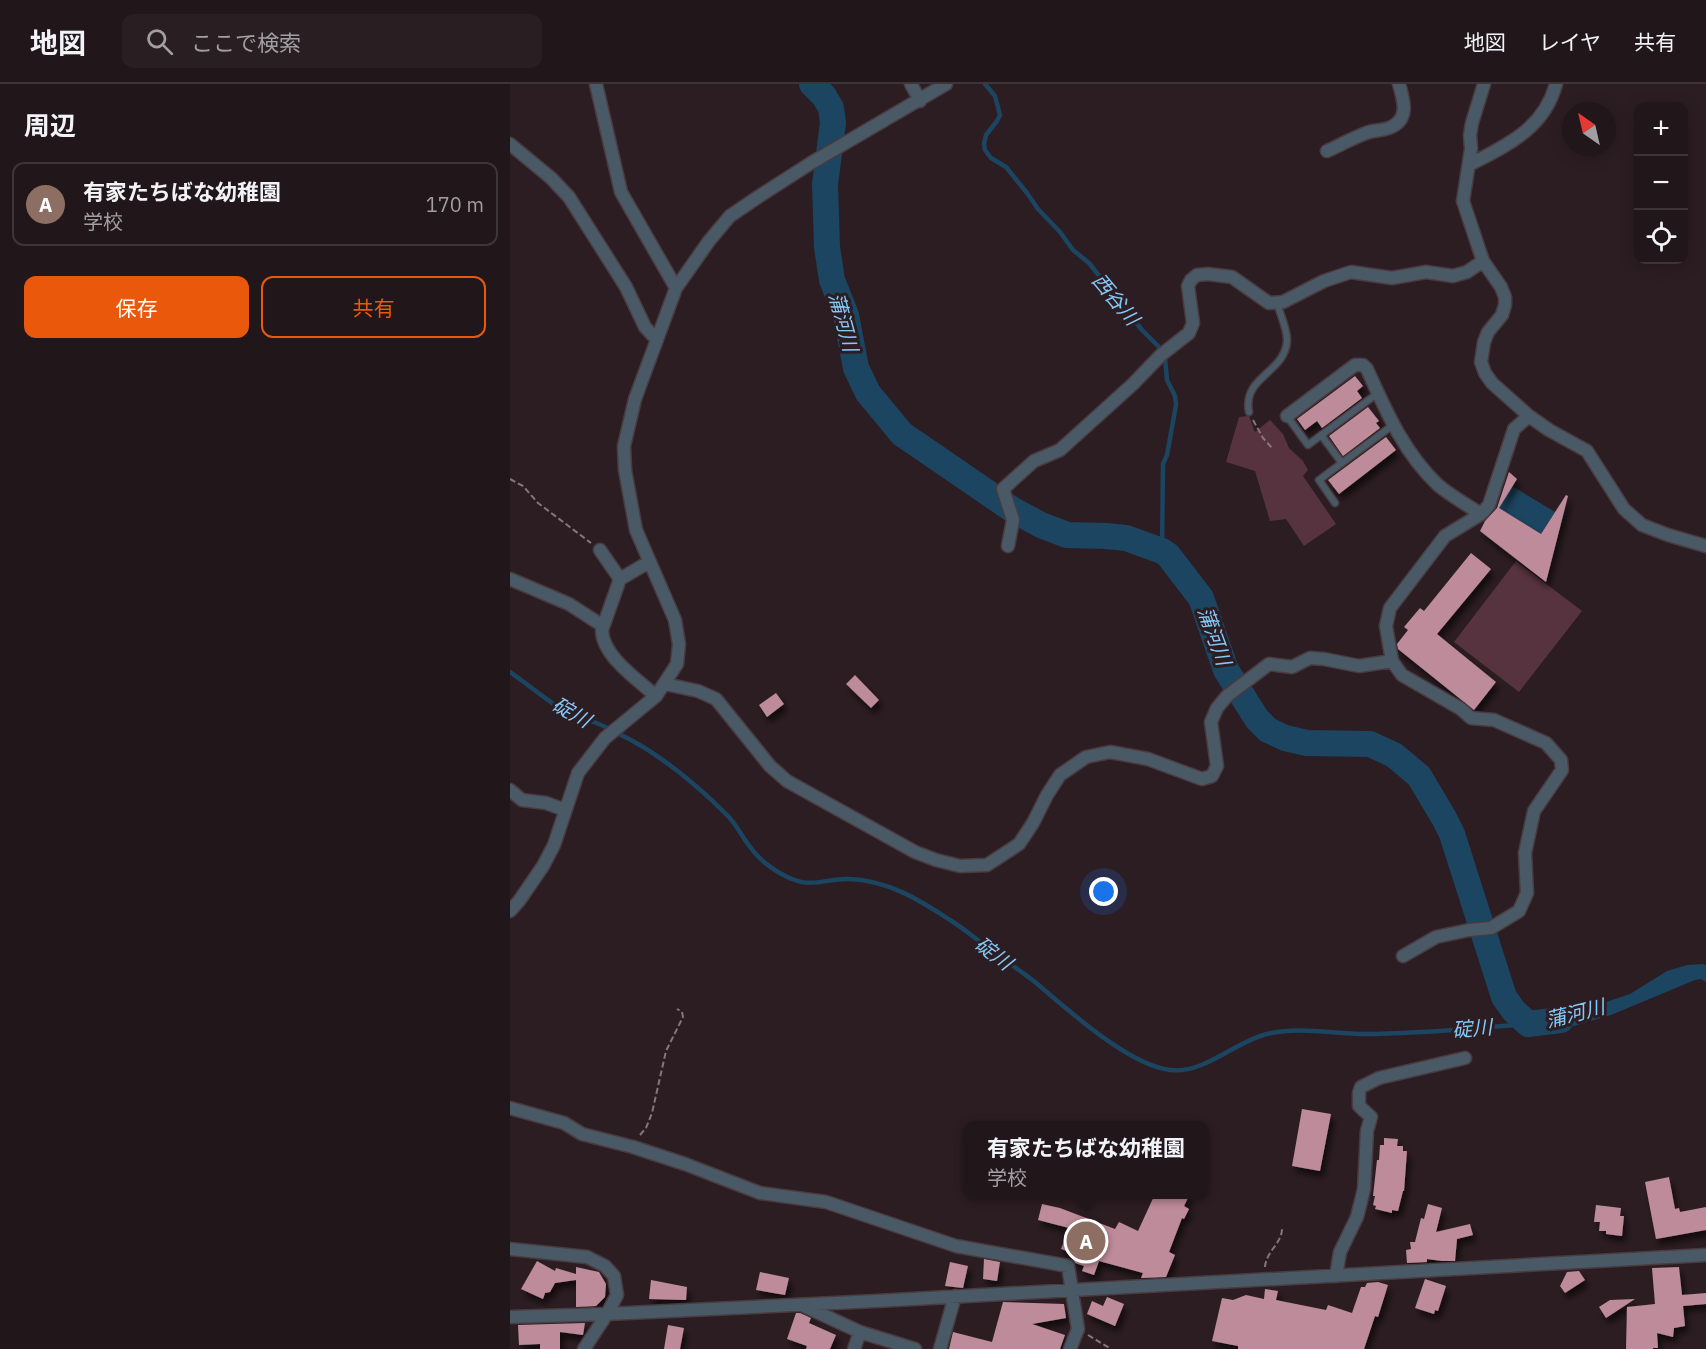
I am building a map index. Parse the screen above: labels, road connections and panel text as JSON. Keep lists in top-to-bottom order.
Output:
{
  "water": ["西谷川", "蒲河川", "碇川"],
  "north": "top left",
  "page": {
    "header": "地図",
    "search": "ここで検索",
    "nav": ["地図", "レイヤ", "共有"],
    "heading": "周辺",
    "map_buttons": ["+", "−"],
    "list": [
      {
        "mark": "A",
        "name": "有家たちばな幼稚園",
        "note": "学校",
        "value": "170 m"
      }
    ],
    "buttons": ["保存", "共有"],
    "popup": ["有家たちばな幼稚園", "学校"],
    "pins": "A"
  }
}
